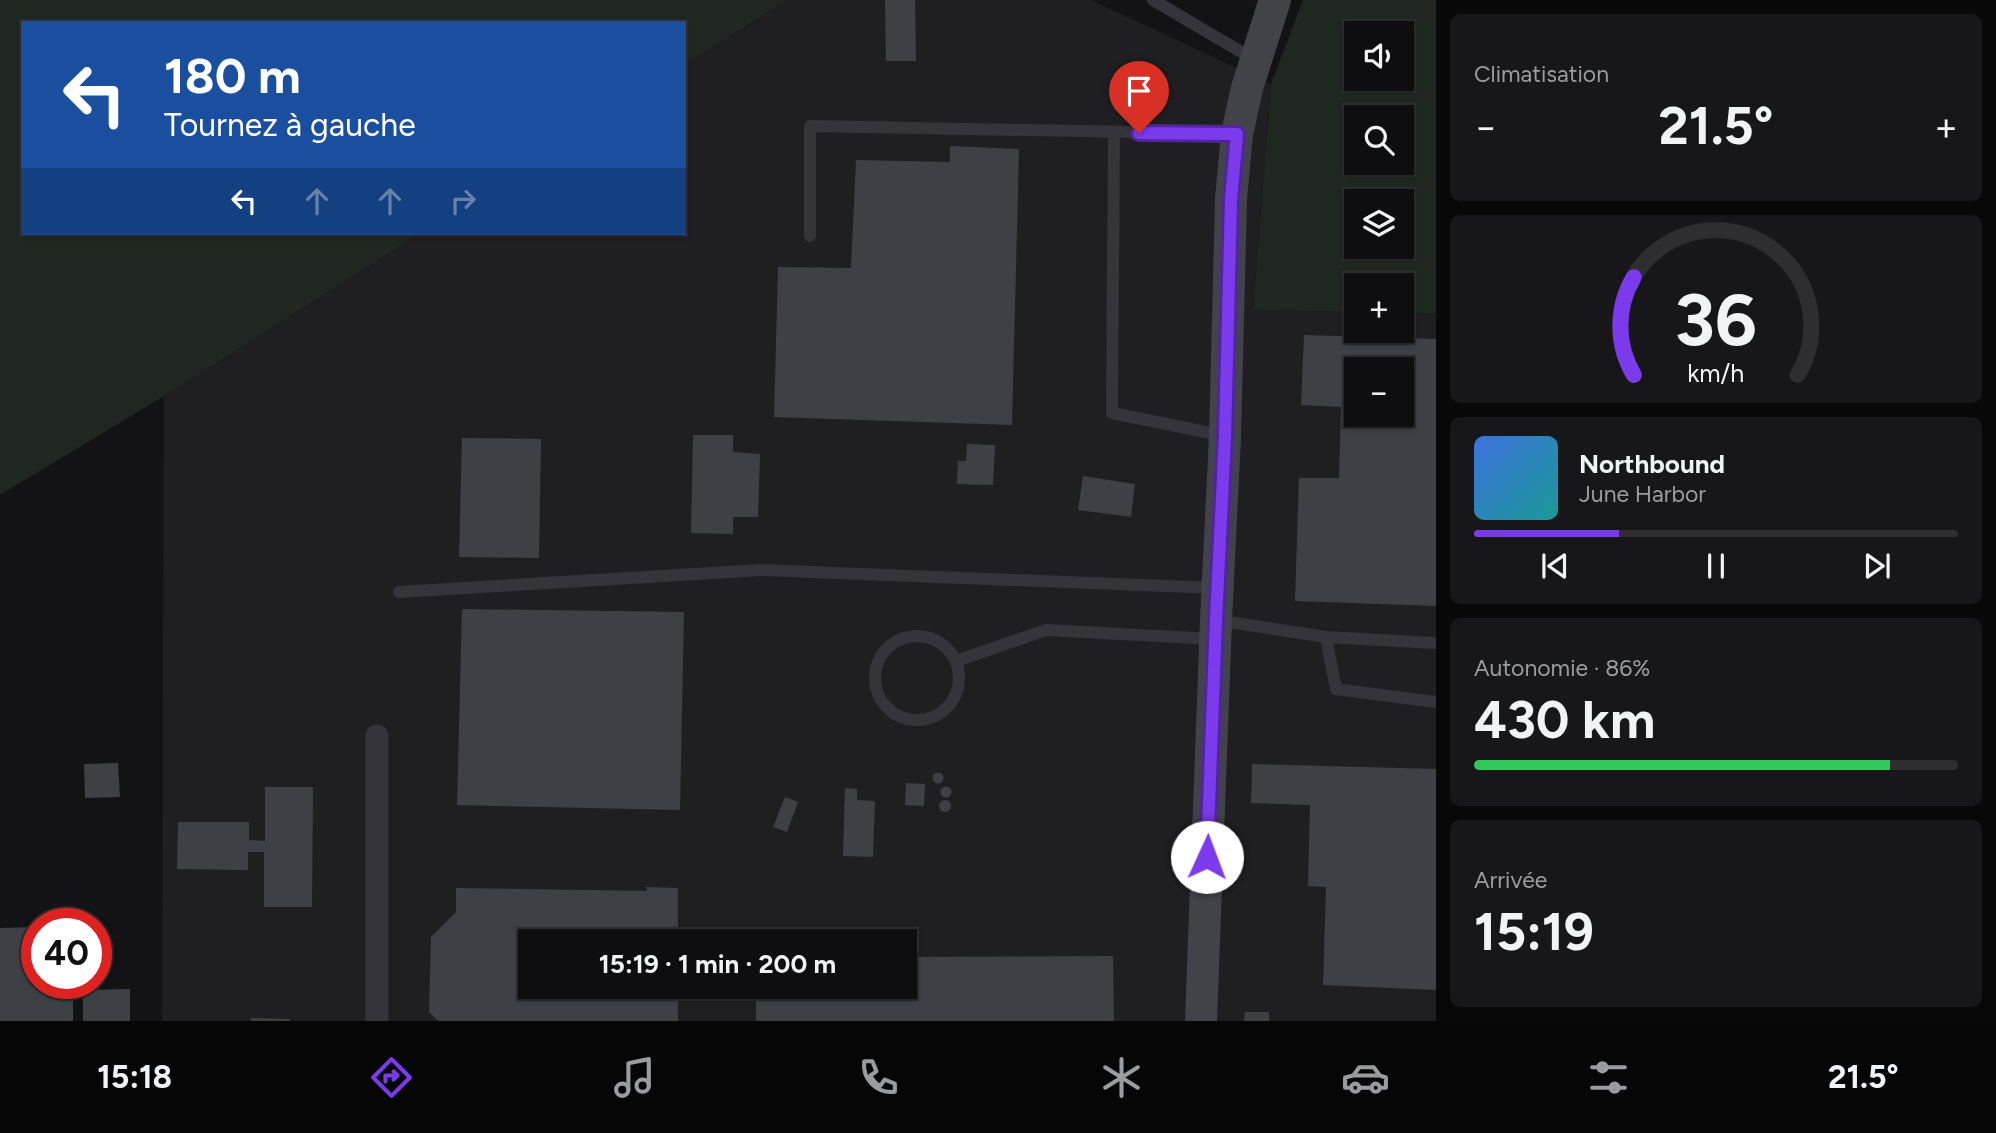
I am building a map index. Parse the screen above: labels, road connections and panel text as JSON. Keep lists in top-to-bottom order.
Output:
{
  "page": {
    "tile": [
      "Climatisation",
      ["Autonomie · 86%", "430 km"],
      ["Arrivée", "15:19"]
    ],
    "map_buttons": ["+", "−"],
    "turn": ["180 m", "Tournez à gauche"],
    "heat": ["−", "21.5°", "+"],
    "song": ["Northbound", "June Harbor"],
    "limit": "40",
    "trip": "15:19 · 1 min · 200 m",
    "tabs": ["15:18", "21.5°"],
    "gauge": ["36", "km/h"]
  }
}
